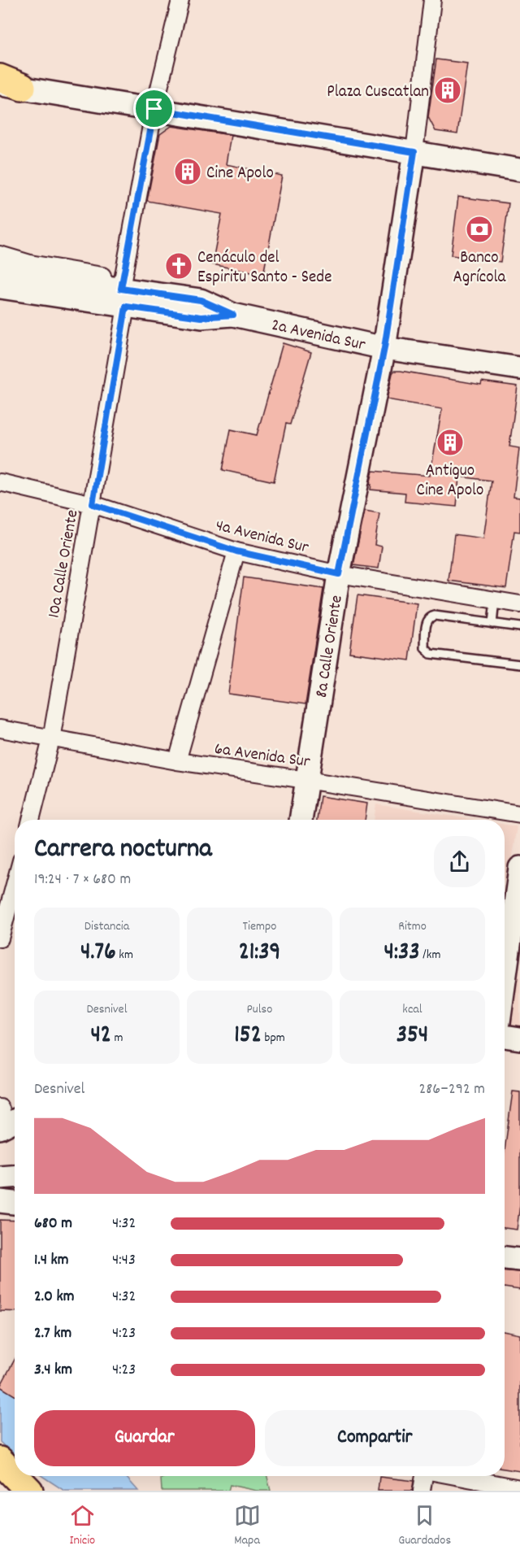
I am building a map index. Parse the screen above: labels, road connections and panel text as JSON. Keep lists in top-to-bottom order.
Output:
{
  "streets": {
    "main road": ["2a Avenida Sur", "8a Calle Oriente"],
    "street": ["4a Avenida Sur", "10a Calle Oriente", "6a Avenida Sur"]
  },
  "crossings": [
    ["2a Avenida Sur", "10a Calle Oriente"],
    ["2a Avenida Sur", "8a Calle Oriente"],
    ["4a Avenida Sur", "10a Calle Oriente"],
    ["4a Avenida Sur", "8a Calle Oriente"],
    ["10a Calle Oriente", "6a Avenida Sur"],
    ["8a Calle Oriente", "6a Avenida Sur"]
  ],
  "places": {
    "building": ["Plaza Cuscatlan", "Cine Apolo", "Antiguo Cine Apolo"],
    "bank": ["Banco Agrícola"],
    "church": ["Cenáculo del Espiritu Santo - Sede"]
  },
  "page": {
    "heading": ["Carrera nocturna", "19:24 · 7 × 680 m"],
    "stats": [
      ["Distancia", "4.76 km"],
      ["Tiempo", "21:39"],
      ["Ritmo", "4:33 /km"],
      ["Desnivel", "42 m"],
      ["Pulso", "152 bpm"],
      ["kcal", "354"]
    ],
    "chart": ["Desnivel", "286–292 m"],
    "list": [
      {
        "name": "680 m",
        "note": "4:32"
      },
      {
        "name": "1.4 km",
        "note": "4:43"
      },
      {
        "name": "2.0 km",
        "note": "4:32"
      },
      {
        "name": "2.7 km",
        "note": "4:23"
      },
      {
        "name": "3.4 km",
        "note": "4:23"
      }
    ],
    "buttons": ["Guardar", "Compartir"],
    "tabs": ["Inicio", "Mapa", "Guardados"]
  }
}
